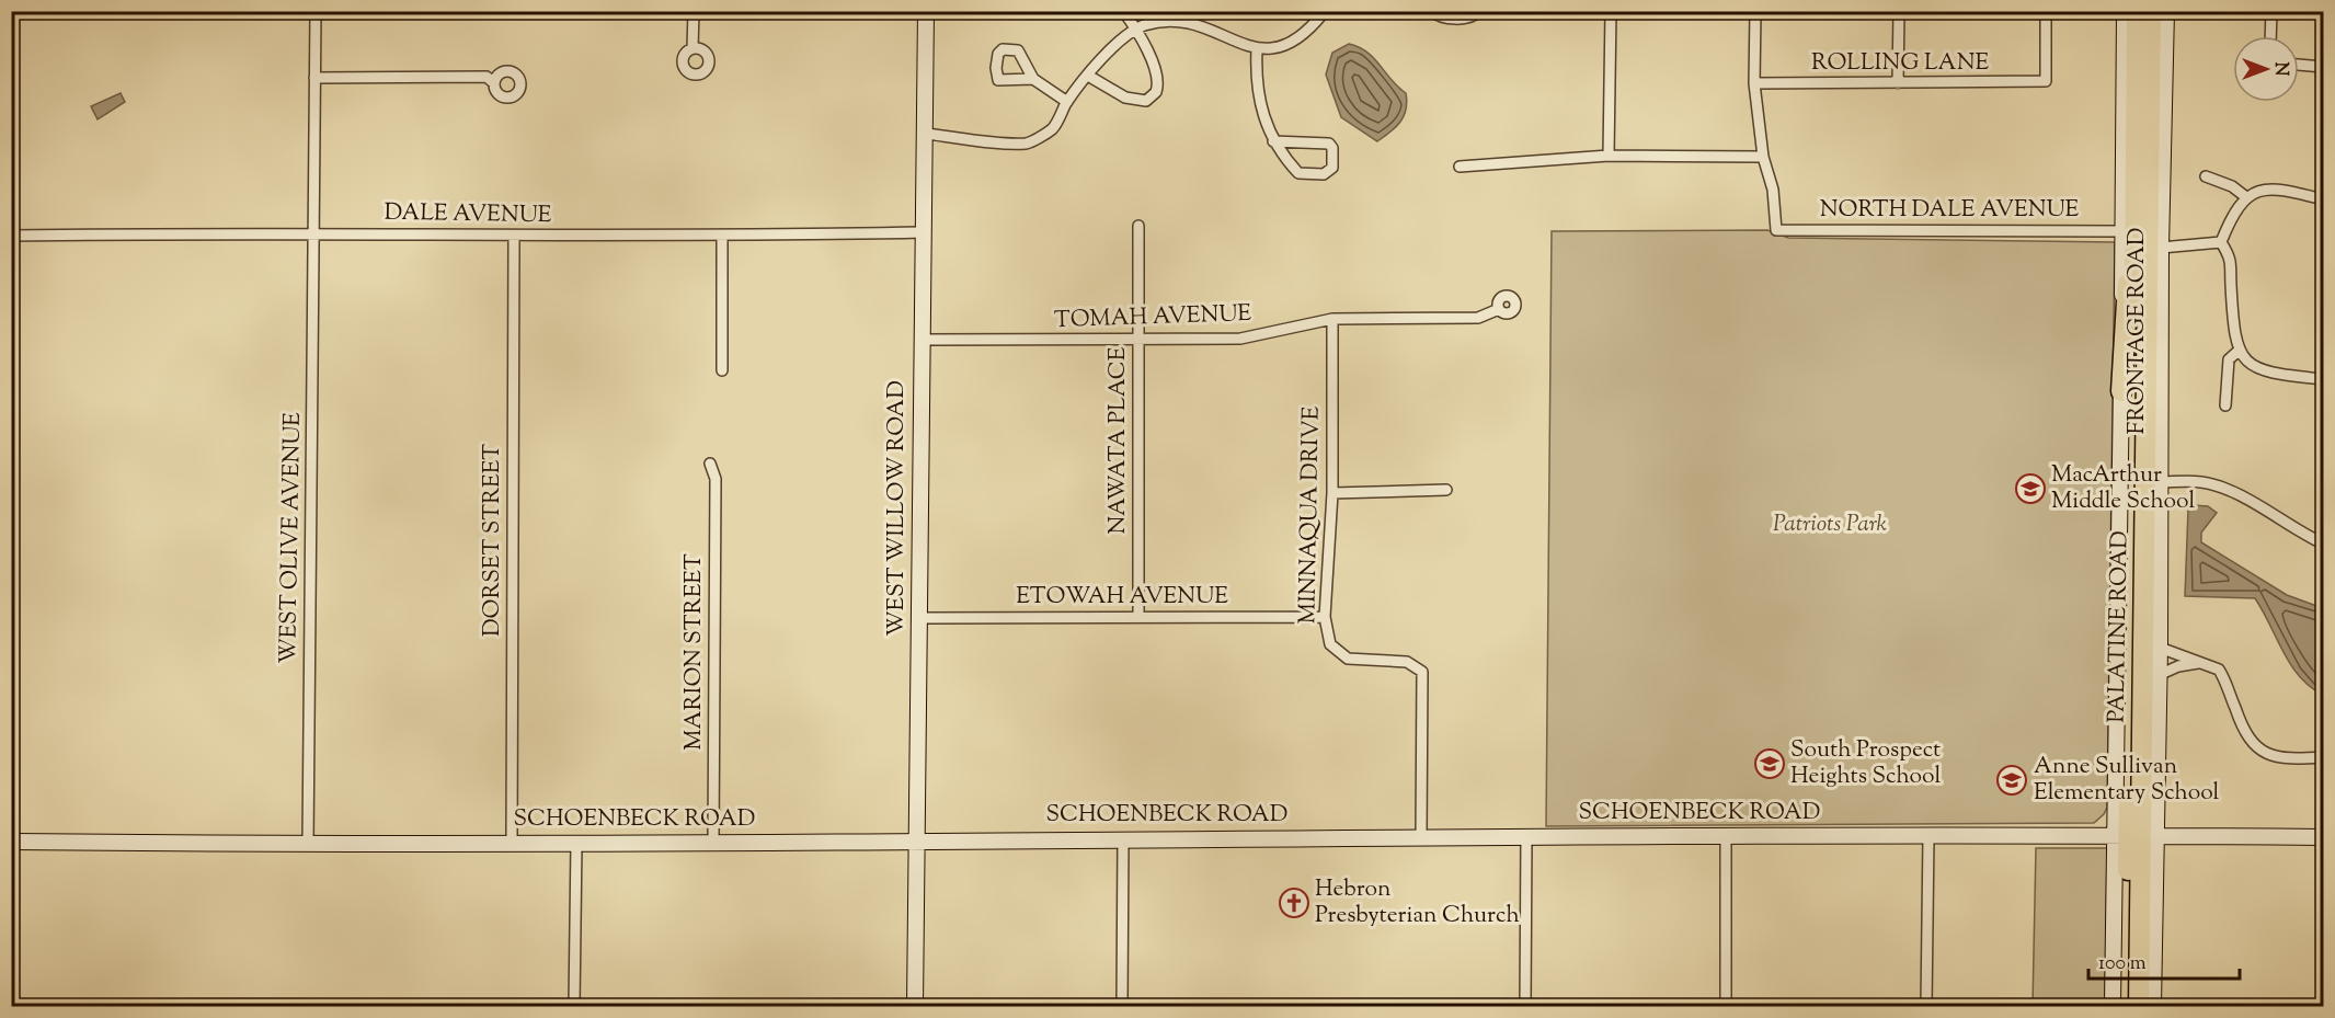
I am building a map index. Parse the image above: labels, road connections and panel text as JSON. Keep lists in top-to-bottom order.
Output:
{
  "streets": {
    "highway": ["PALATINE ROAD"],
    "street": [
      "ROLLING LANE",
      "NORTH DALE AVENUE",
      "DALE AVENUE",
      "TOMAH AVENUE",
      "FRONTAGE ROAD",
      "NAWATA PLACE",
      "WEST WILLOW ROAD",
      "MINNAQUA DRIVE",
      "WEST OLIVE AVENUE",
      "DORSET STREET",
      "ETOWAH AVENUE",
      "MARION STREET",
      "SCHOENBECK ROAD"
    ]
  },
  "crossings": [
    ["NORTH DALE AVENUE", "FRONTAGE ROAD"],
    ["DALE AVENUE", "WEST WILLOW ROAD"],
    ["DALE AVENUE", "WEST OLIVE AVENUE"],
    ["DALE AVENUE", "DORSET STREET"],
    ["TOMAH AVENUE", "NAWATA PLACE"],
    ["TOMAH AVENUE", "WEST WILLOW ROAD"],
    ["TOMAH AVENUE", "MINNAQUA DRIVE"],
    ["FRONTAGE ROAD", "PALATINE ROAD"],
    ["FRONTAGE ROAD", "SCHOENBECK ROAD"],
    ["NAWATA PLACE", "ETOWAH AVENUE"],
    ["WEST WILLOW ROAD", "ETOWAH AVENUE"],
    ["WEST WILLOW ROAD", "SCHOENBECK ROAD"],
    ["MINNAQUA DRIVE", "ETOWAH AVENUE"],
    ["MINNAQUA DRIVE", "SCHOENBECK ROAD"],
    ["WEST OLIVE AVENUE", "SCHOENBECK ROAD"],
    ["DORSET STREET", "SCHOENBECK ROAD"],
    ["PALATINE ROAD", "SCHOENBECK ROAD"],
    ["MARION STREET", "SCHOENBECK ROAD"]
  ],
  "parks": ["Patriots Park"],
  "places": {
    "school or university": ["MacArthur Middle School", "South Prospect Heights School", "Anne Sullivan Elementary School"],
    "church": ["Hebron Presbyterian Church"]
  },
  "scale_bar": "100 m",
  "north": "right"
}
